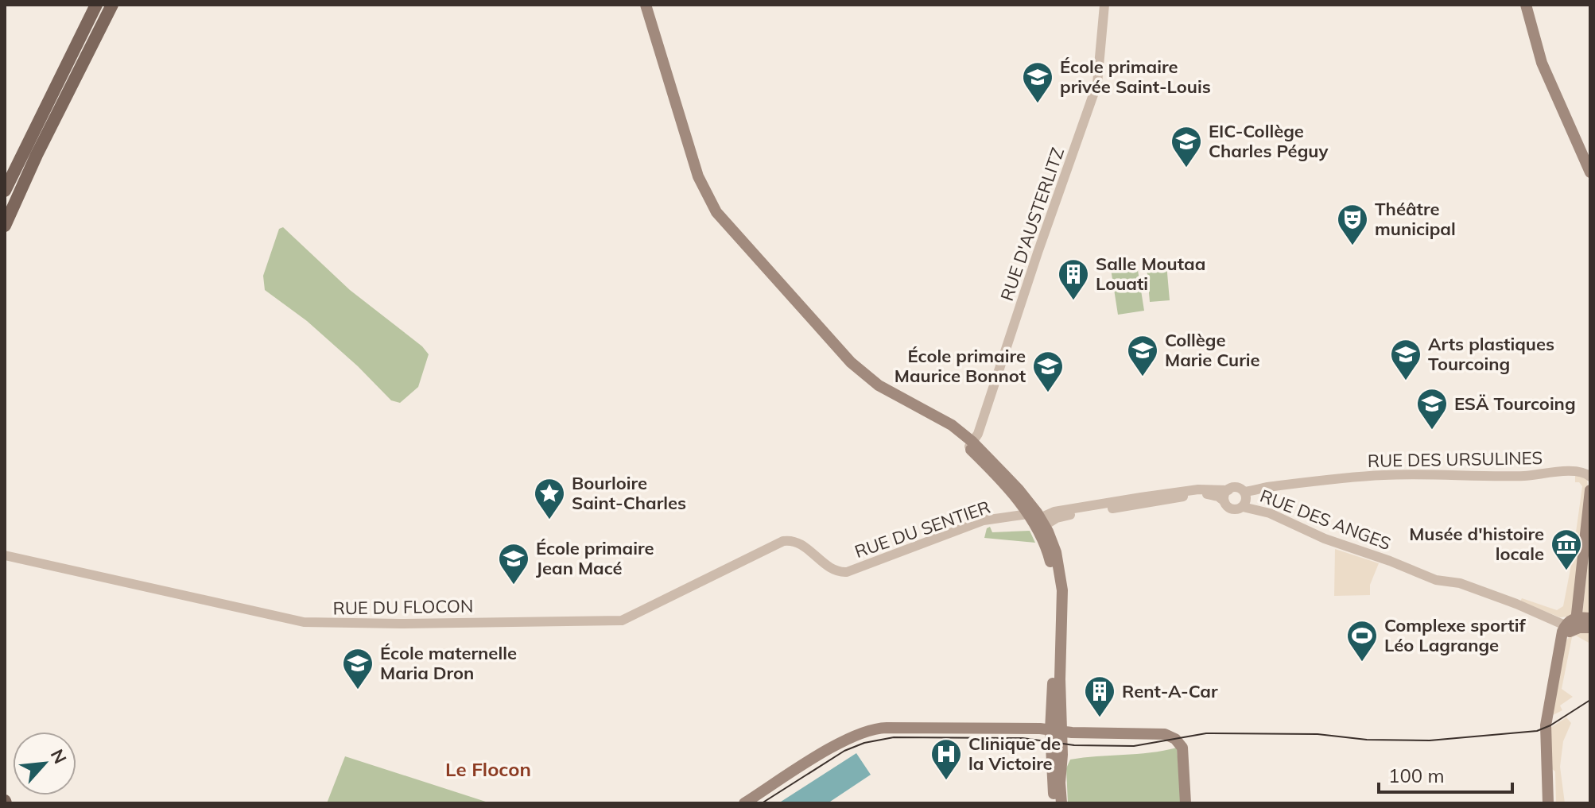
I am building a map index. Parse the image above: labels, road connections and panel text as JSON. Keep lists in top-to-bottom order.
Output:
{
  "streets": {
    "street": [
      "RUE D'AUSTERLITZ",
      "RUE DES URSULINES",
      "RUE DES ANGES",
      "RUE DU SENTIER",
      "RUE DU FLOCON"
    ]
  },
  "crossings": [
    ["RUE DES URSULINES", "RUE DES ANGES"],
    ["RUE DU SENTIER", "RUE DU FLOCON"]
  ],
  "districts": ["Le Flocon"],
  "places": {
    "school or university": [
      "École primaire privée Saint-Louis",
      "EIC-Collège Charles Péguy",
      "Collège Marie Curie",
      "Arts plastiques Tourcoing",
      "École primaire Maurice Bonnot",
      "ESÄ Tourcoing",
      "École primaire Jean Macé",
      "École maternelle Maria Dron"
    ],
    "theatre": ["Théâtre municipal"],
    "building": ["Salle Moutaa Louati", "Rent-A-Car"],
    "place": ["Bourloire Saint-Charles"],
    "museum": ["Musée d'histoire locale"],
    "sports": ["Complexe sportif Léo Lagrange"],
    "hospital": ["Clinique de la Victoire"]
  },
  "scale_bar": "100 m",
  "north": "top right"
}
